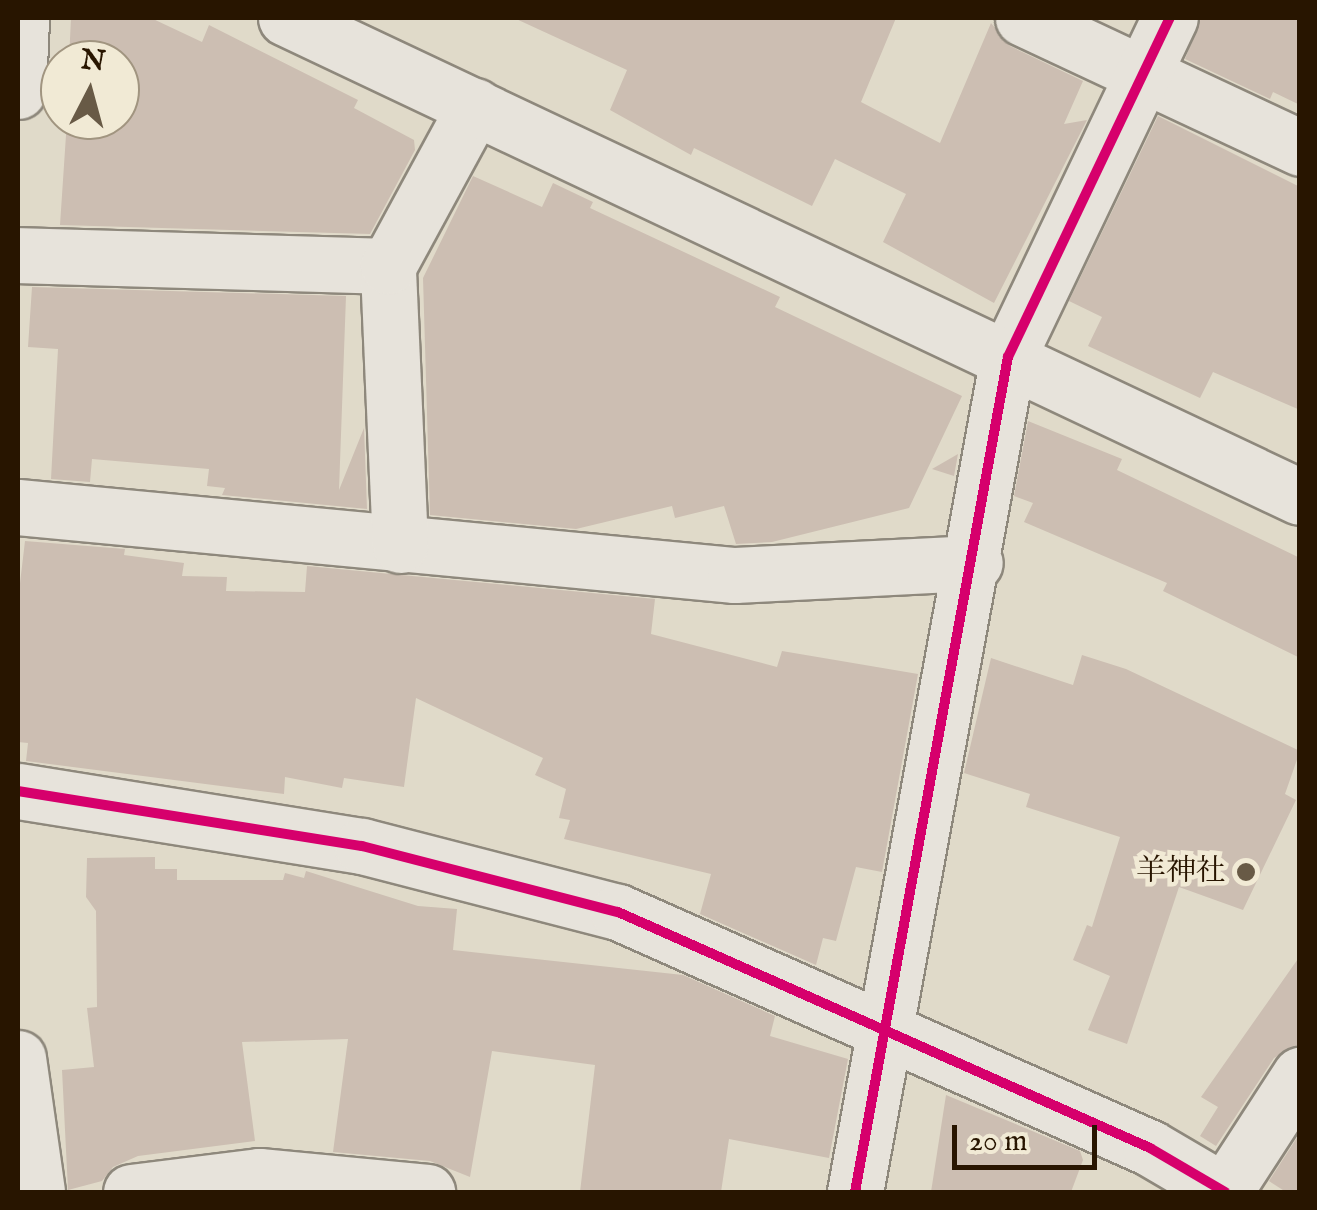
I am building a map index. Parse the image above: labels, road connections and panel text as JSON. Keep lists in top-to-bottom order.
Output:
{
  "places": ["羊神社"],
  "scale_bar": "20 m",
  "north": "top"
}
